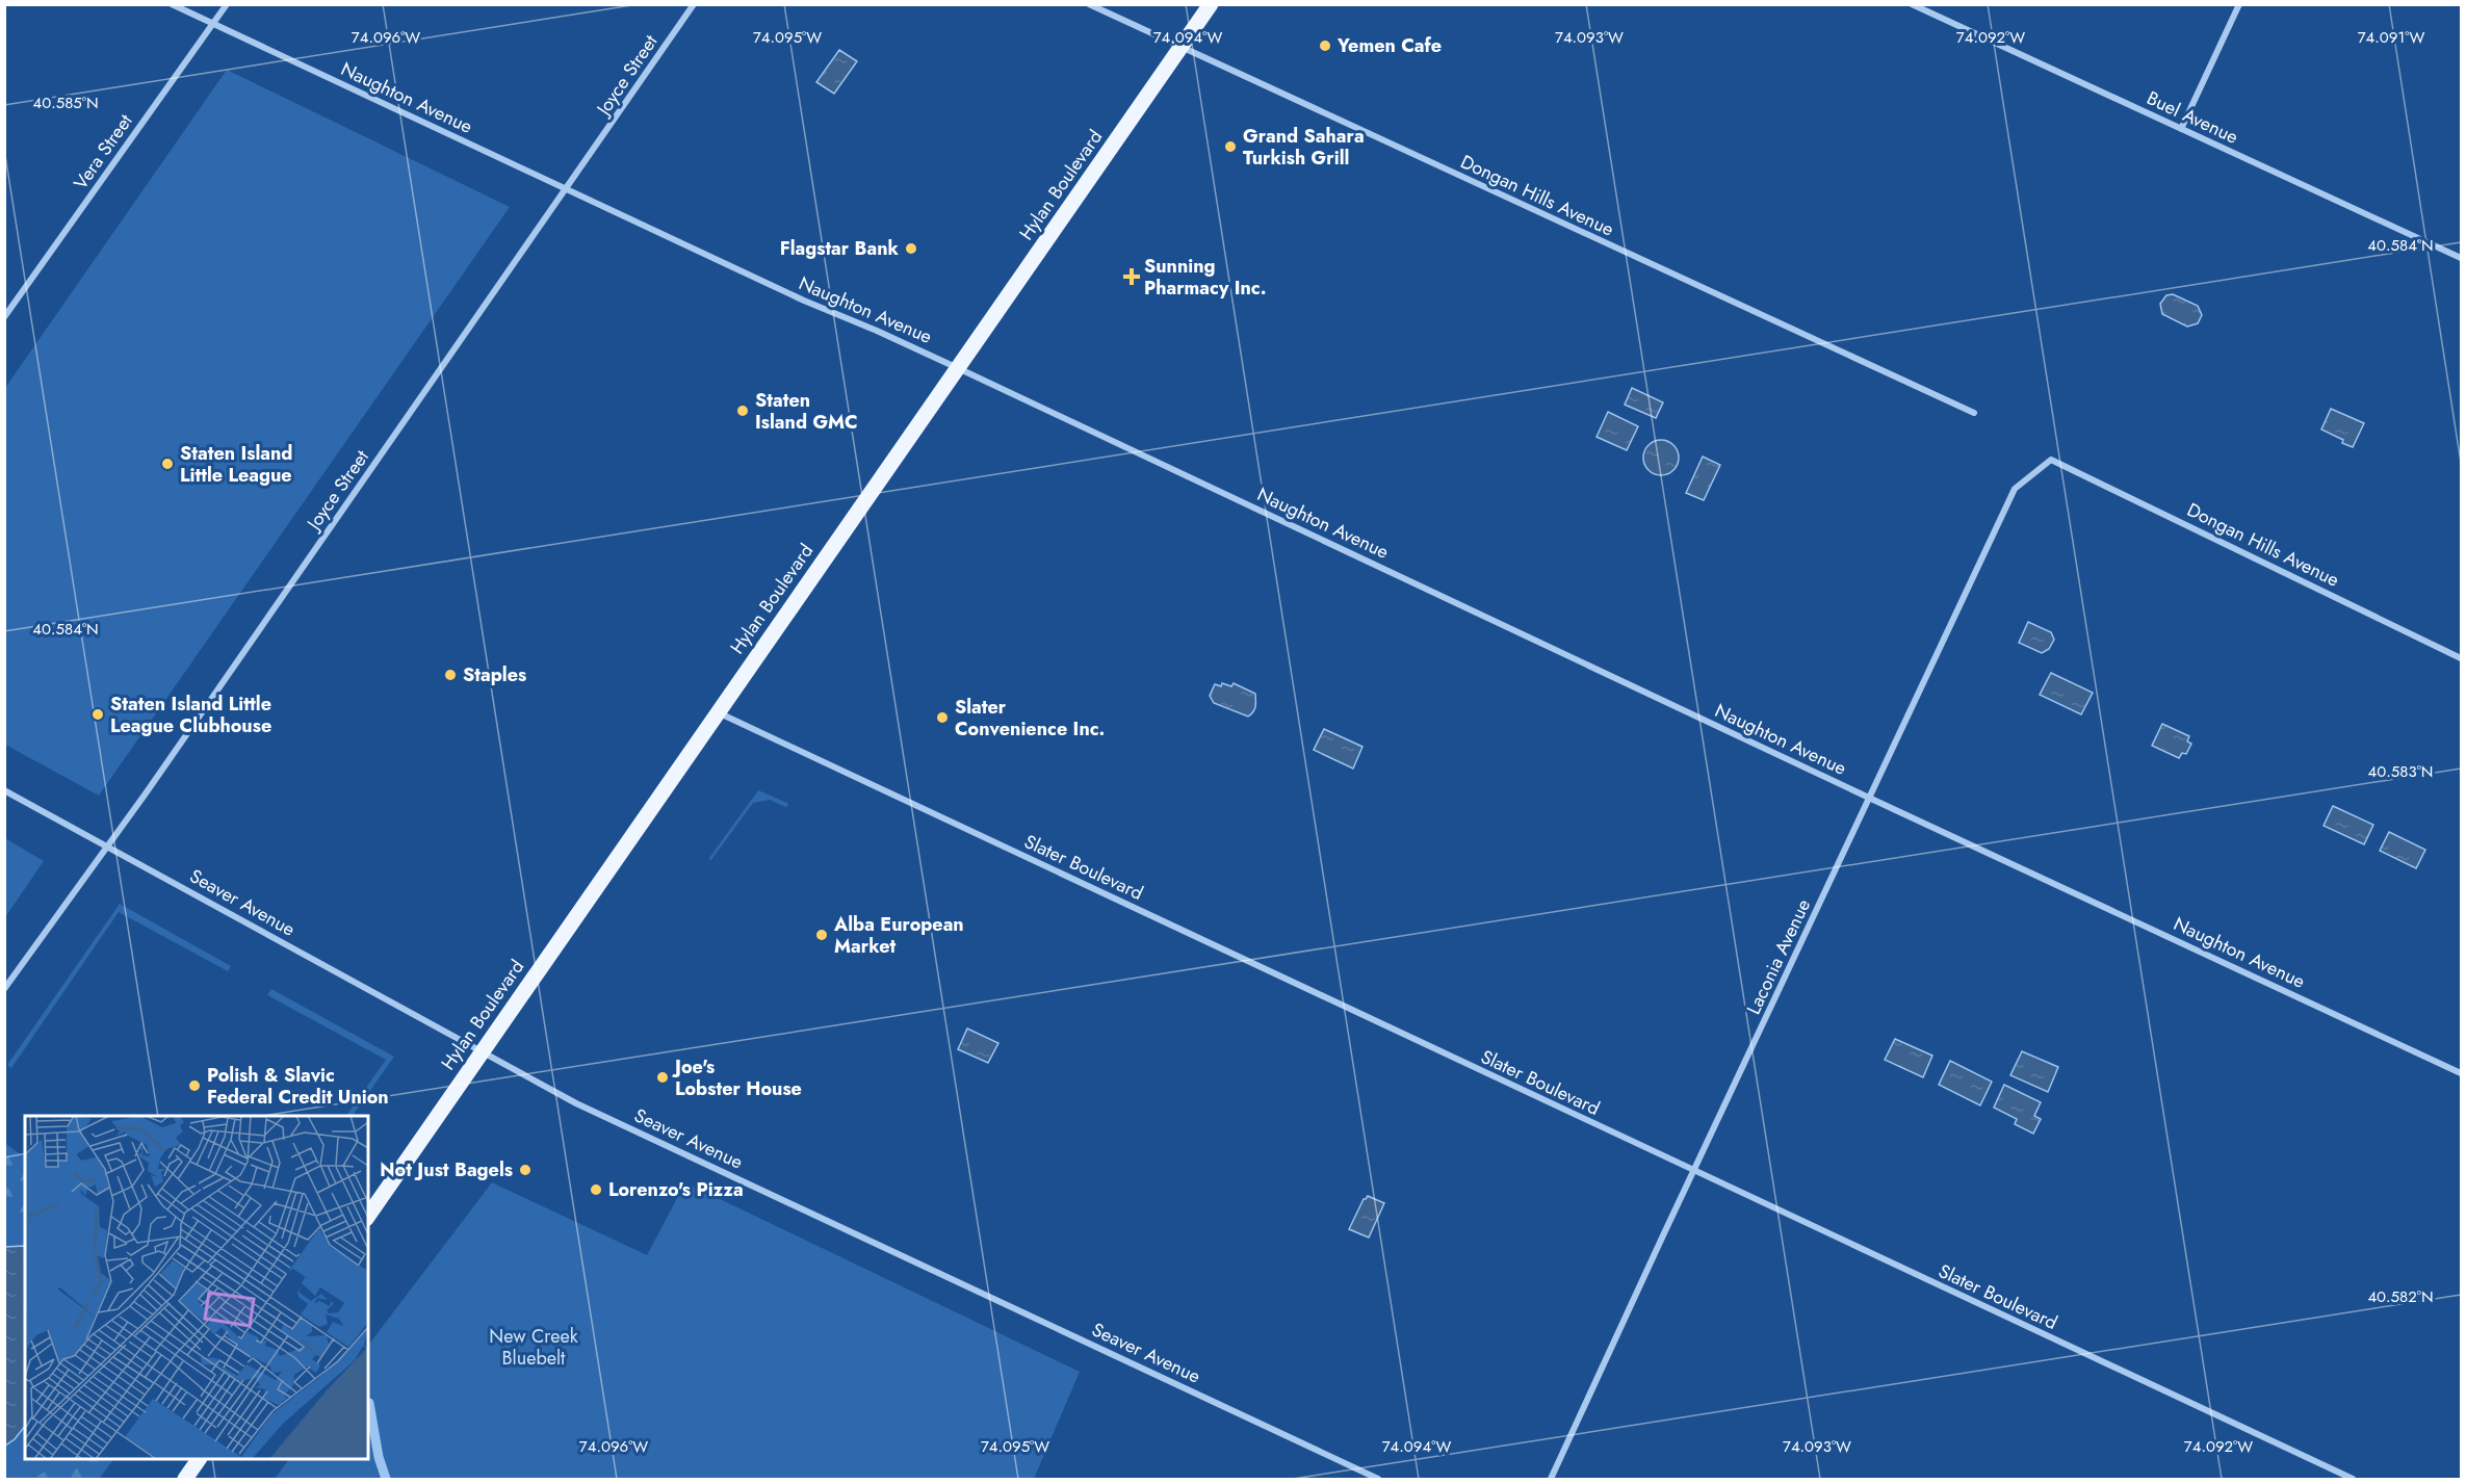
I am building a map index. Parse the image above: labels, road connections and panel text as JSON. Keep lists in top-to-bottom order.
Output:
{
  "streets": {
    "main road": ["Hylan Boulevard"],
    "street": [
      "Joyce Street",
      "Naughton Avenue",
      "Buel Avenue",
      "Vera Street",
      "Dongan Hills Avenue",
      "Slater Boulevard",
      "Seaver Avenue",
      "Laconia Avenue"
    ]
  },
  "crossings": [
    ["Joyce Street", "Naughton Avenue"],
    ["Joyce Street", "Seaver Avenue"],
    ["Naughton Avenue", "Vera Street"],
    ["Naughton Avenue", "Hylan Boulevard"],
    ["Naughton Avenue", "Laconia Avenue"],
    ["Hylan Boulevard", "Dongan Hills Avenue"],
    ["Hylan Boulevard", "Slater Boulevard"],
    ["Hylan Boulevard", "Seaver Avenue"],
    ["Dongan Hills Avenue", "Laconia Avenue"],
    ["Slater Boulevard", "Laconia Avenue"]
  ],
  "parks": ["New Creek Bluebelt"],
  "places": {
    "other": [
      "Yemen Cafe",
      "Grand Sahara Turkish Grill",
      "Flagstar Bank",
      "Staten Island GMC",
      "Staten Island Little League",
      "Staples",
      "Staten Island Little League Clubhouse",
      "Slater Convenience Inc.",
      "Alba European Market",
      "Joe's Lobster House",
      "Polish & Slavic Federal Credit Union",
      "Not Just Bagels",
      "Lorenzo's Pizza"
    ],
    "health": ["Sunning Pharmacy Inc."]
  },
  "coordinates": [
    "74.096°W",
    "74.095°W",
    "74.094°W",
    "74.093°W",
    "74.092°W",
    "74.091°W",
    "40.585°N",
    "40.584°N",
    "40.583°N",
    "40.582°N"
  ]
}
